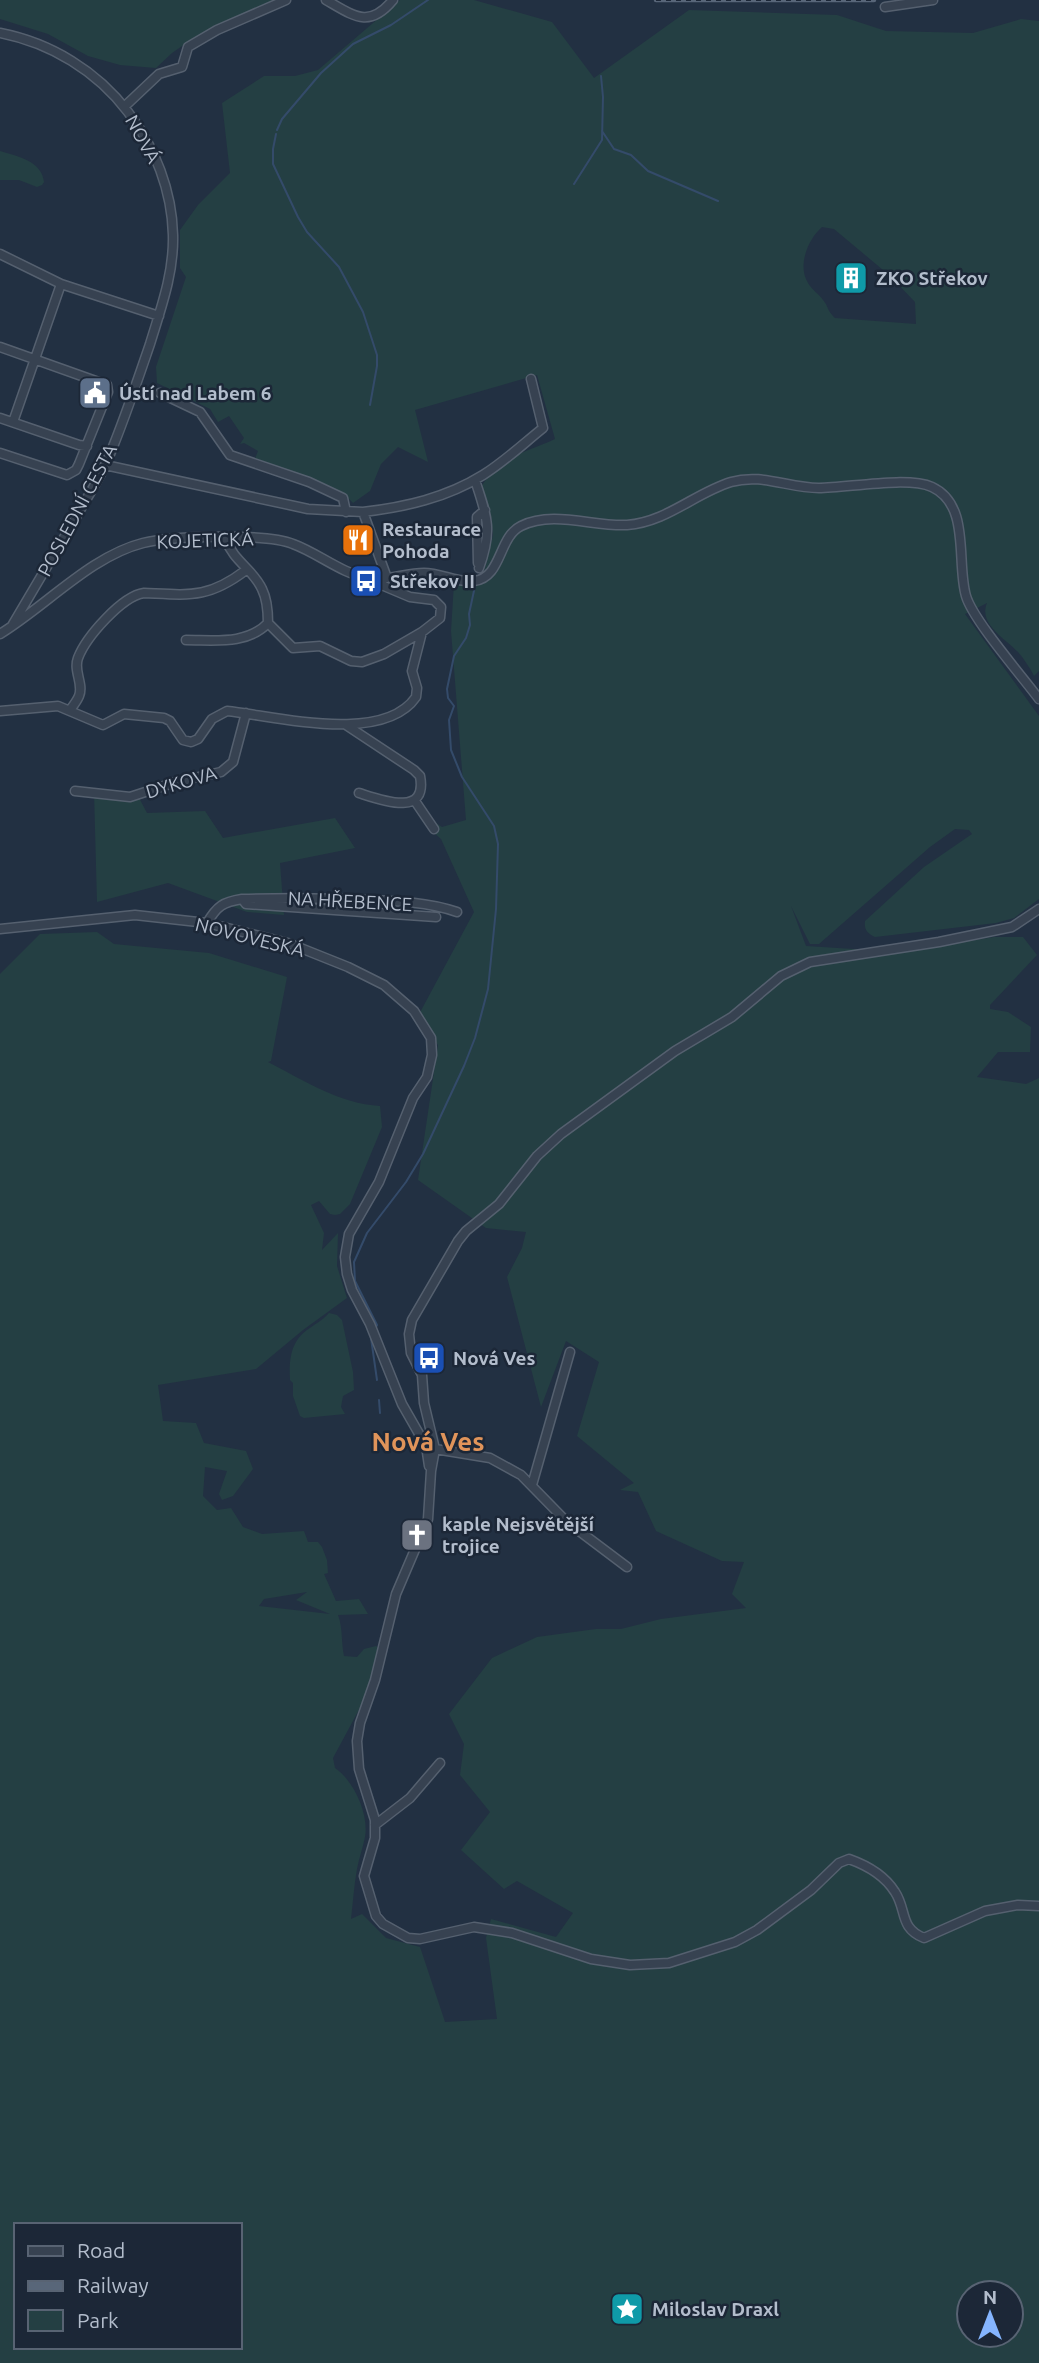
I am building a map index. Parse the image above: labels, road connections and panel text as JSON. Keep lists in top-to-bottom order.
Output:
{
  "streets": {
    "street": [
      "NOVÁ",
      "POSLEDNÍ CESTA",
      "KOJETICKÁ",
      "DYKOVA",
      "NA HŘEBENCE",
      "NOVOVESKÁ"
    ]
  },
  "crossings": [
    ["NOVÁ", "POSLEDNÍ CESTA"],
    ["POSLEDNÍ CESTA", "KOJETICKÁ"],
    ["NA HŘEBENCE", "NOVOVESKÁ"]
  ],
  "districts": ["Nová Ves"],
  "places": {
    "building": ["ZKO Střekov"],
    "public building": ["Ústí nad Labem 6"],
    "restaurant": ["Restaurace Pohoda"],
    "bus stop": ["Střekov II", "Nová Ves"],
    "church": ["kaple Nejsvětější trojice"],
    "place": ["Miloslav Draxl"]
  },
  "legend": ["Road", "Railway", "Park"],
  "north": "top"
}
